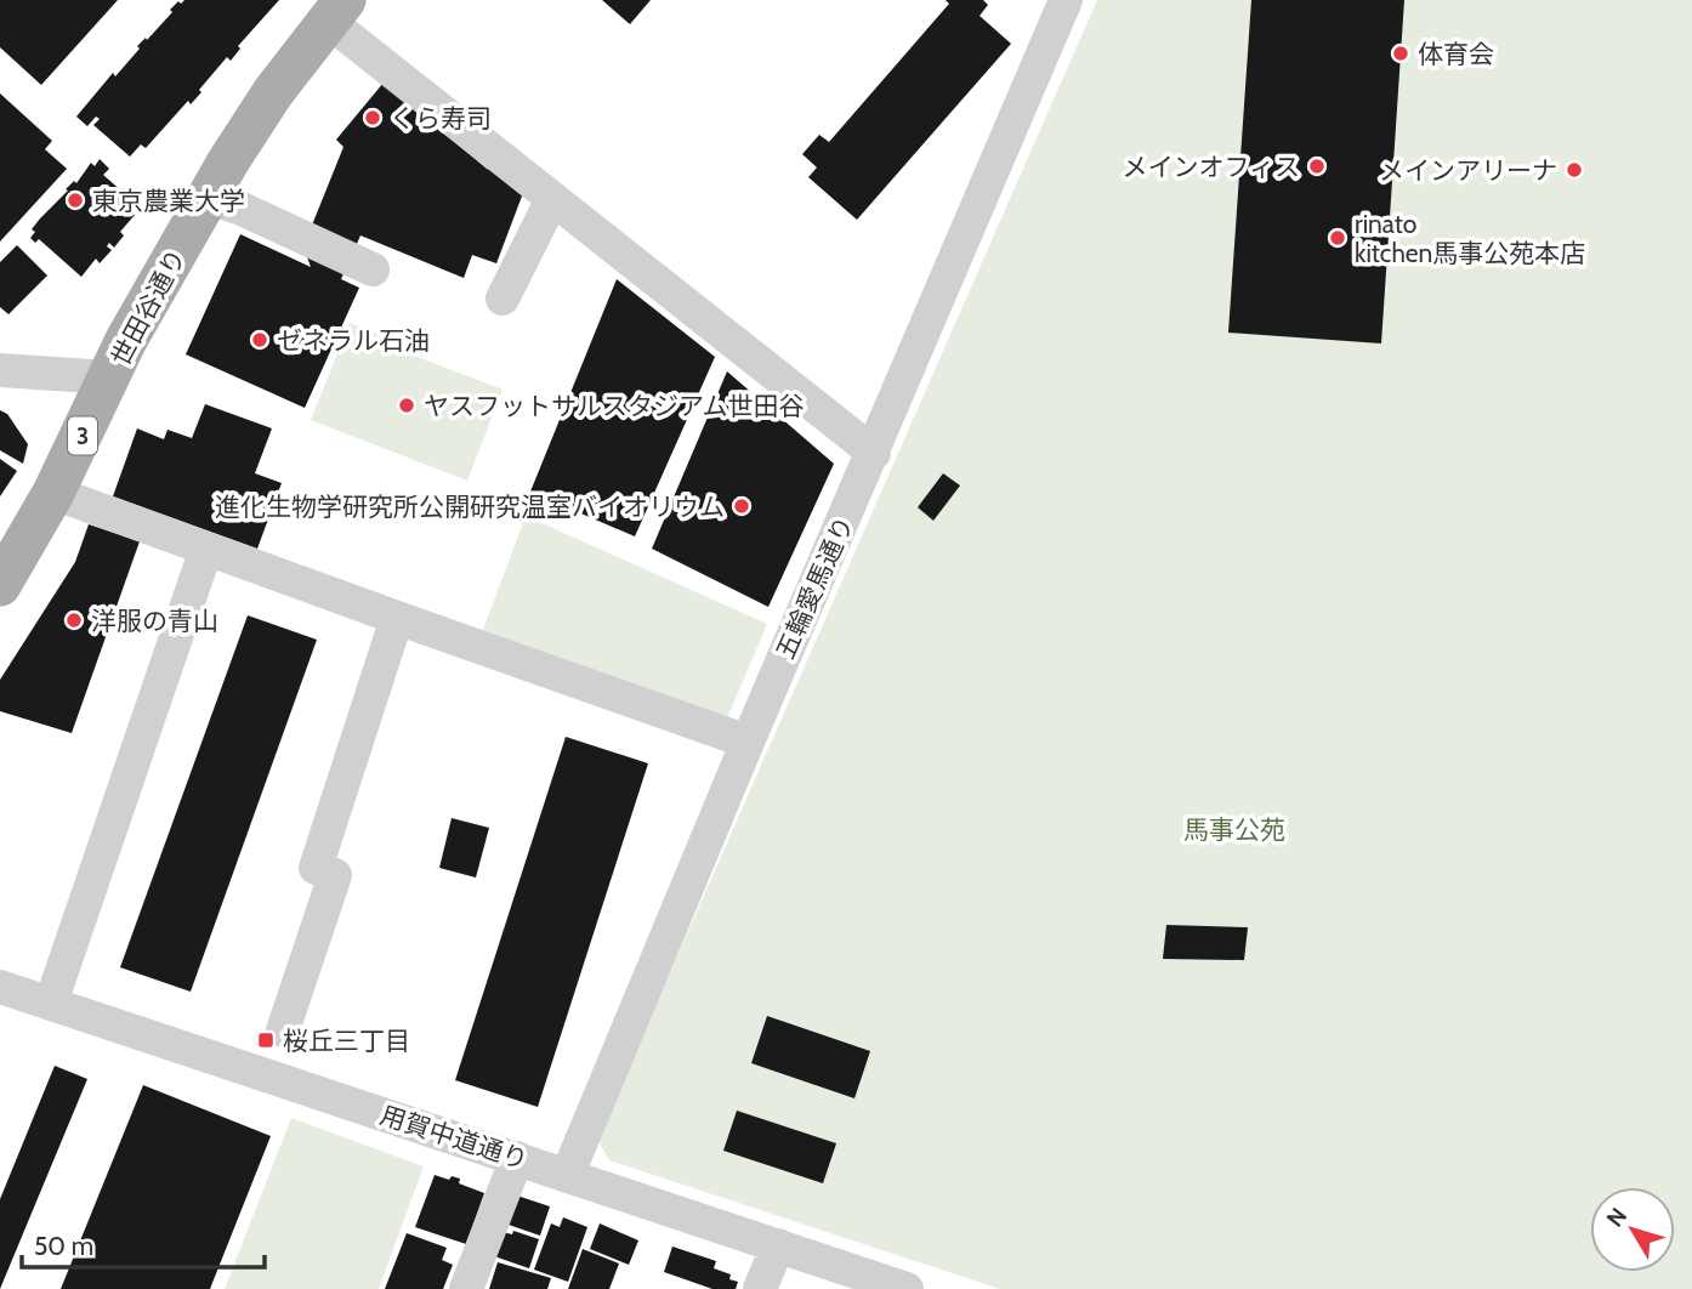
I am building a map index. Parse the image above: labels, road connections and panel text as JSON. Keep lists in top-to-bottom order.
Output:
{
  "streets": {
    "main road": ["世田谷通り", "3"],
    "street": ["五輪愛馬通り", "用賀中道通り"]
  },
  "crossings": [
    ["五輪愛馬通り", "用賀中道通り"]
  ],
  "parks": ["馬事公苑"],
  "places": {
    "other": [
      "体育会",
      "くら寿司",
      "メインオフィス",
      "メインアリーナ",
      "東京農業大学",
      "rinato kitchen馬事公苑本店",
      "ゼネラル石油",
      "ヤスフットサルスタジアム世田谷",
      "進化生物学研究所公開研究温室バイオリウム",
      "洋服の青山"
    ],
    "transit": ["桜丘三丁目"]
  },
  "scale_bar": "50 m",
  "north": "top left"
}
